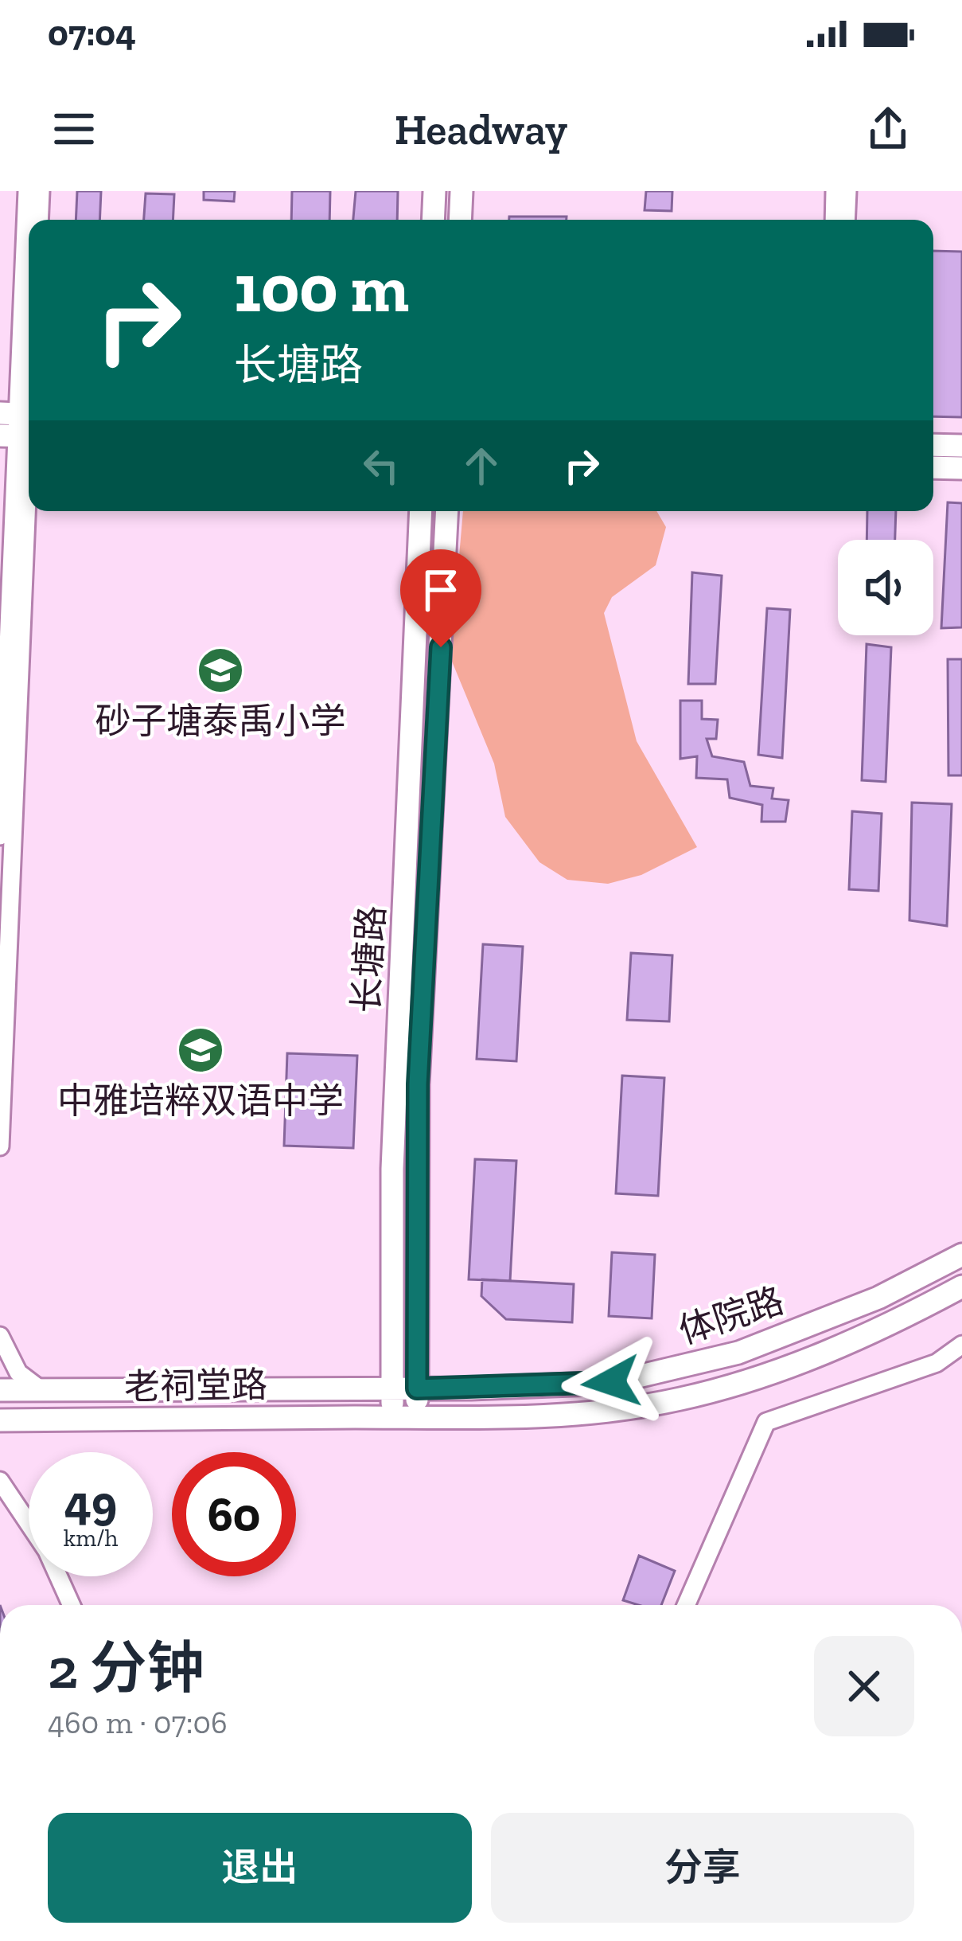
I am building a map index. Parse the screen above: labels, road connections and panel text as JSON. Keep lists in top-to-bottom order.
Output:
{
  "streets": {
    "main road": ["长塘路", "体院路", "老祠堂路"]
  },
  "crossings": [
    ["长塘路", "体院路"],
    ["长塘路", "老祠堂路"],
    ["体院路", "老祠堂路"]
  ],
  "places": {
    "school or university": ["砂子塘泰禹小学", "中雅培粹双语中学"]
  },
  "page": {
    "status": "07:04",
    "header": "Headway",
    "turn": ["100 m", "长塘路"],
    "speed": "49 km/h",
    "limit": "60",
    "heading": ["2 分钟", "460 m · 07:06"],
    "buttons": ["退出", "分享"]
  }
}
